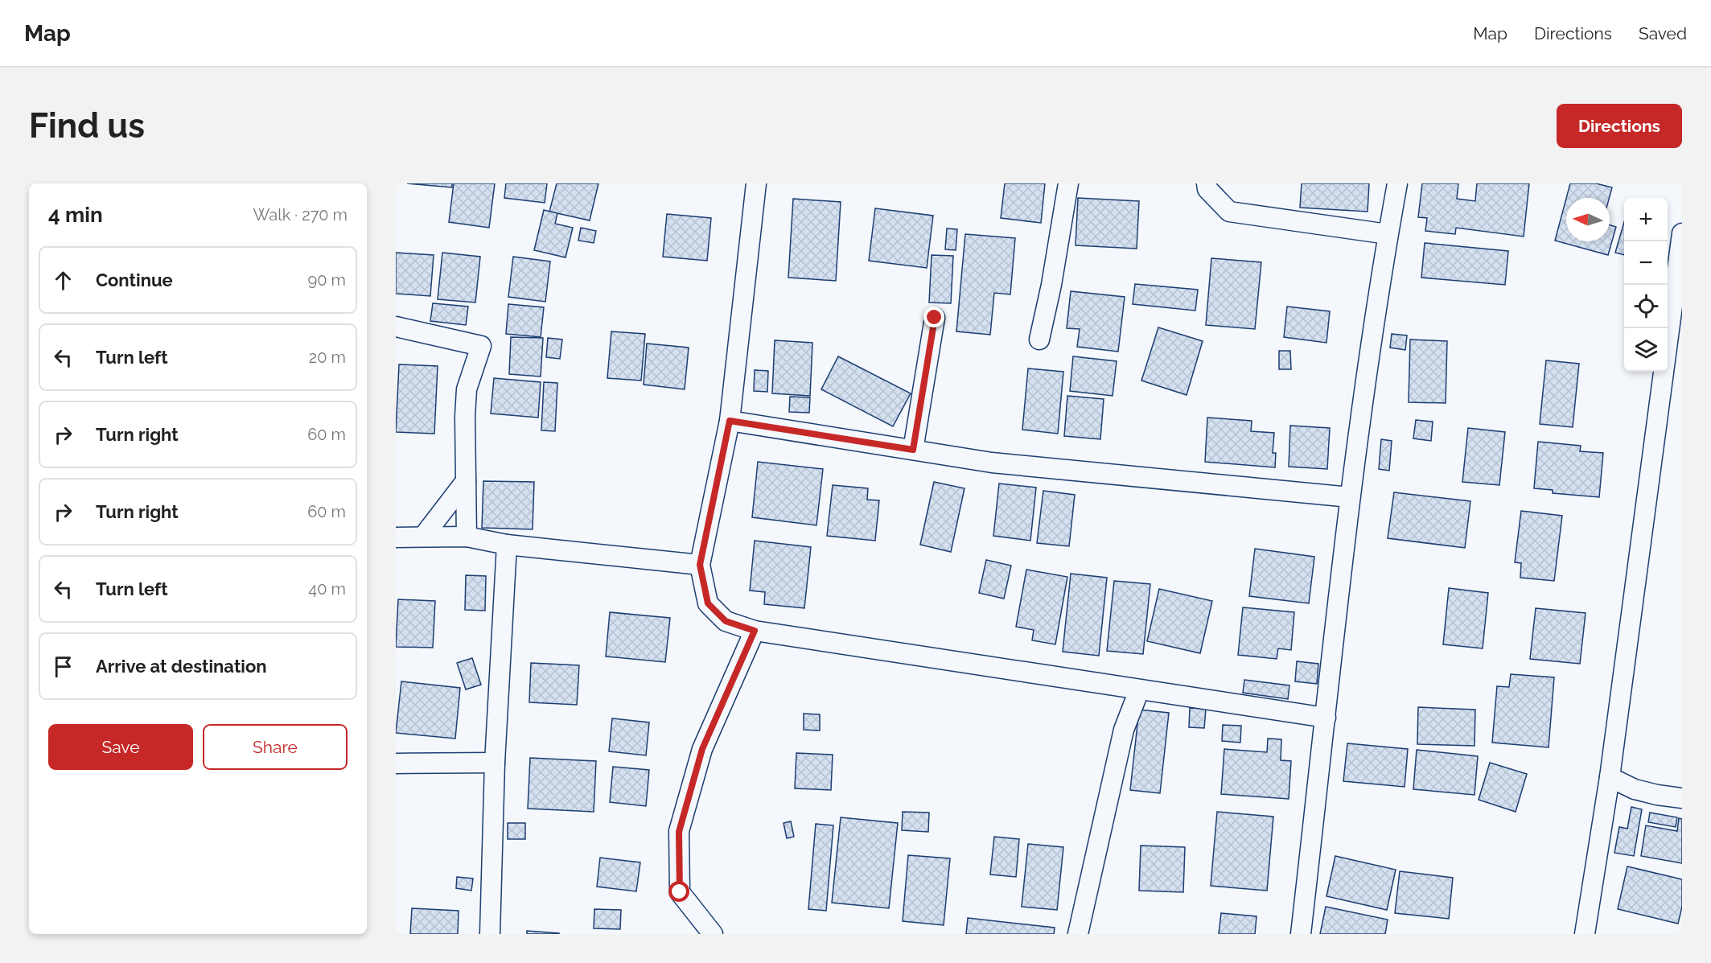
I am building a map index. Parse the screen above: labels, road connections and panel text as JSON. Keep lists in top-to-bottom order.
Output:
{
  "north": "left",
  "page": {
    "header": "Map",
    "nav": ["Map", "Directions", "Saved"],
    "buttons": [
      "Directions",
      ["Save", "Share"]
    ],
    "title": "Find us",
    "heading": ["4 min", "Walk · 270 m"],
    "map_buttons": ["+", "−"],
    "list": [
      ["Continue", "90 m"],
      ["Turn left", "20 m"],
      ["Turn right", "60 m"],
      ["Turn right", "60 m"],
      ["Turn left", "40 m"],
      "Arrive at destination"
    ]
  }
}
